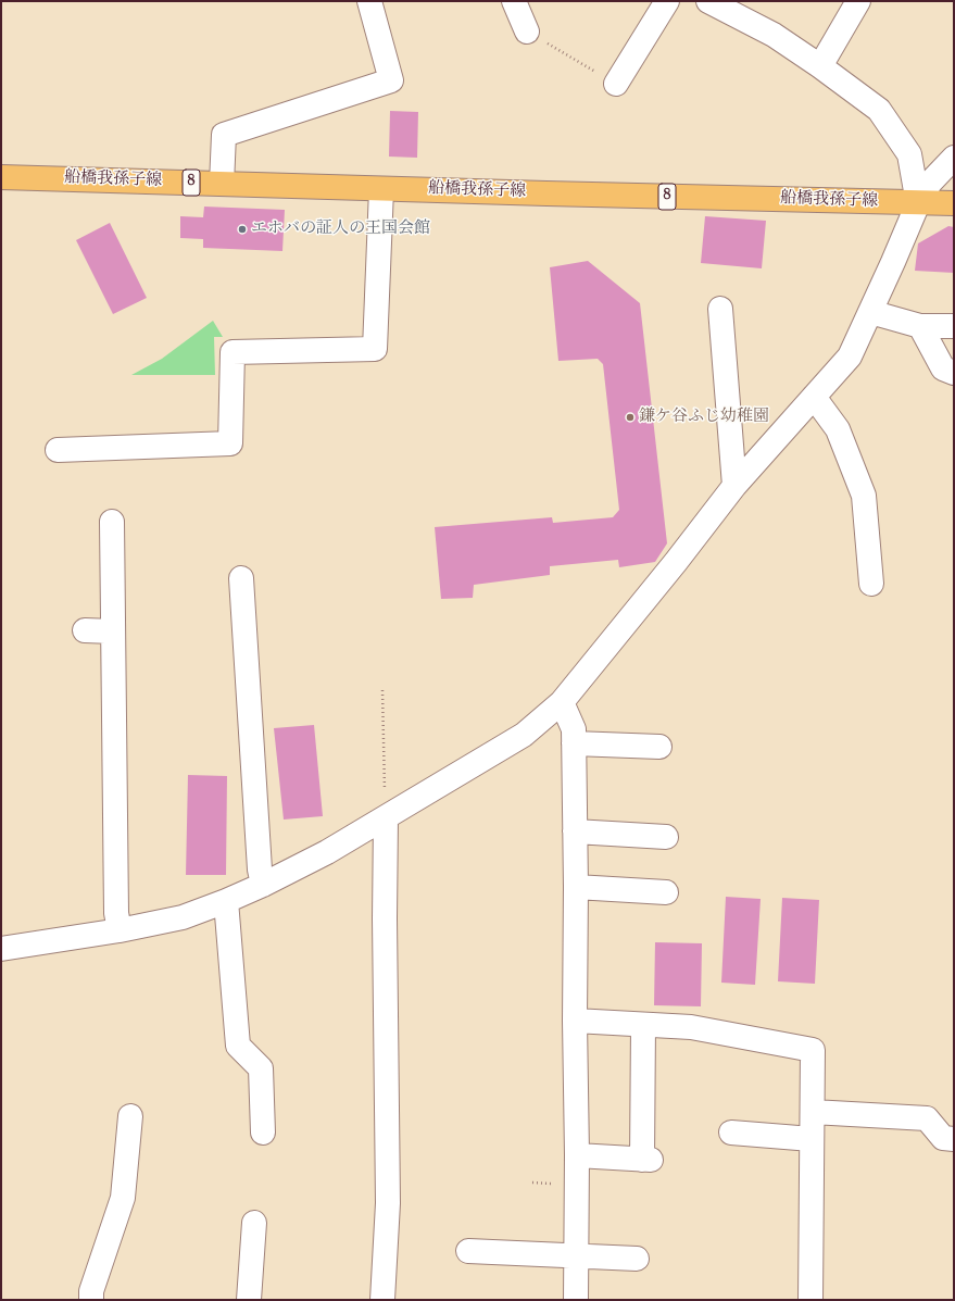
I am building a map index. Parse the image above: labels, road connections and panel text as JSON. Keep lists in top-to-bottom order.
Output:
{
  "streets": {
    "main road": ["船橋我孫子線", "8"]
  },
  "places": ["エホバの証人の王国会館", "鎌ケ谷ふじ幼稚園"]
}
